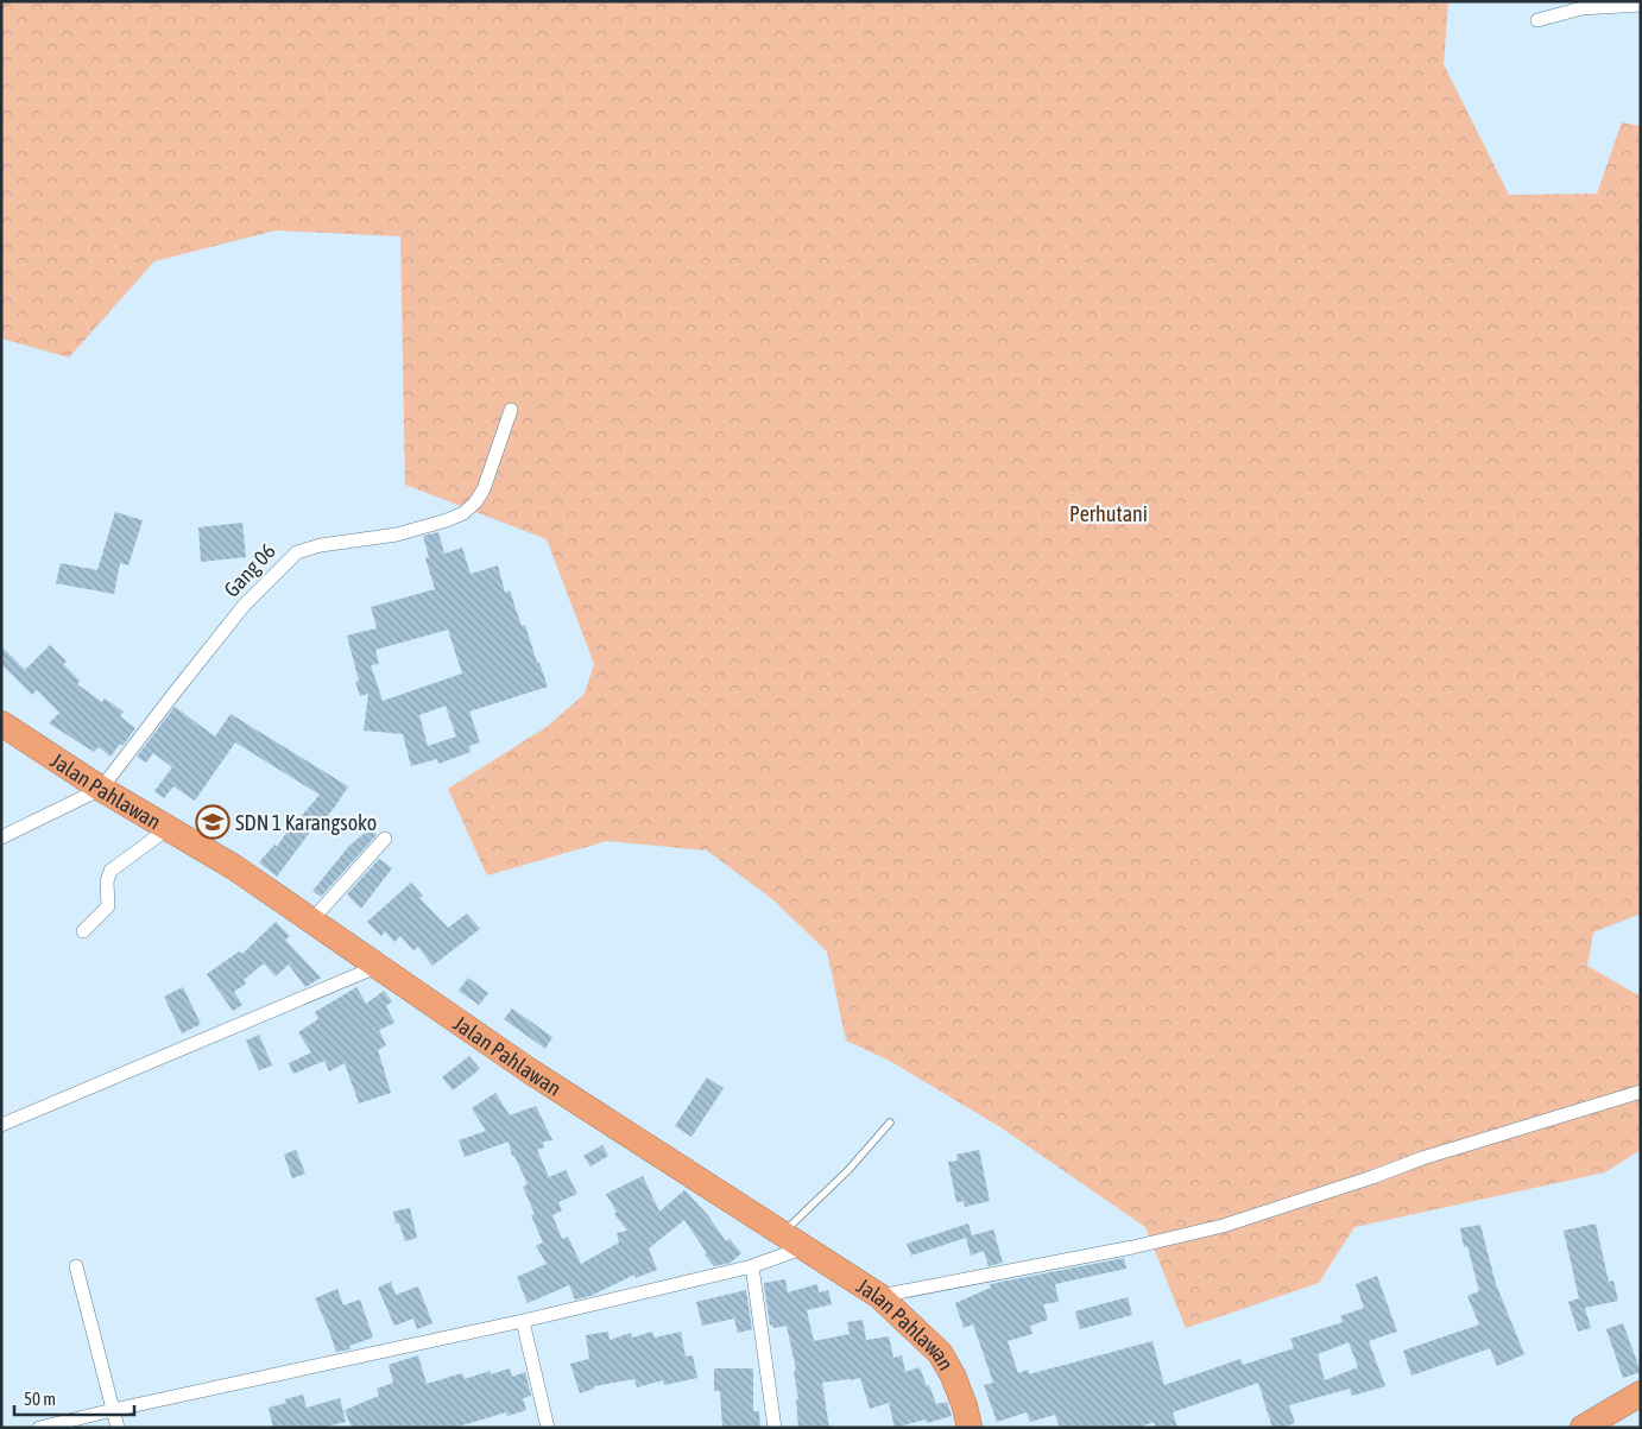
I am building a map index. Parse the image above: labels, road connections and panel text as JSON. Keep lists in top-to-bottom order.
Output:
{
  "streets": {
    "highway": ["Jalan Pahlawan"],
    "street": ["Gang 06"]
  },
  "crossings": [
    ["Gang 06", "Jalan Pahlawan"]
  ],
  "parks": ["Perhutani"],
  "places": {
    "school or university": ["SDN 1 Karangsoko"]
  },
  "scale_bar": "50 m"
}
